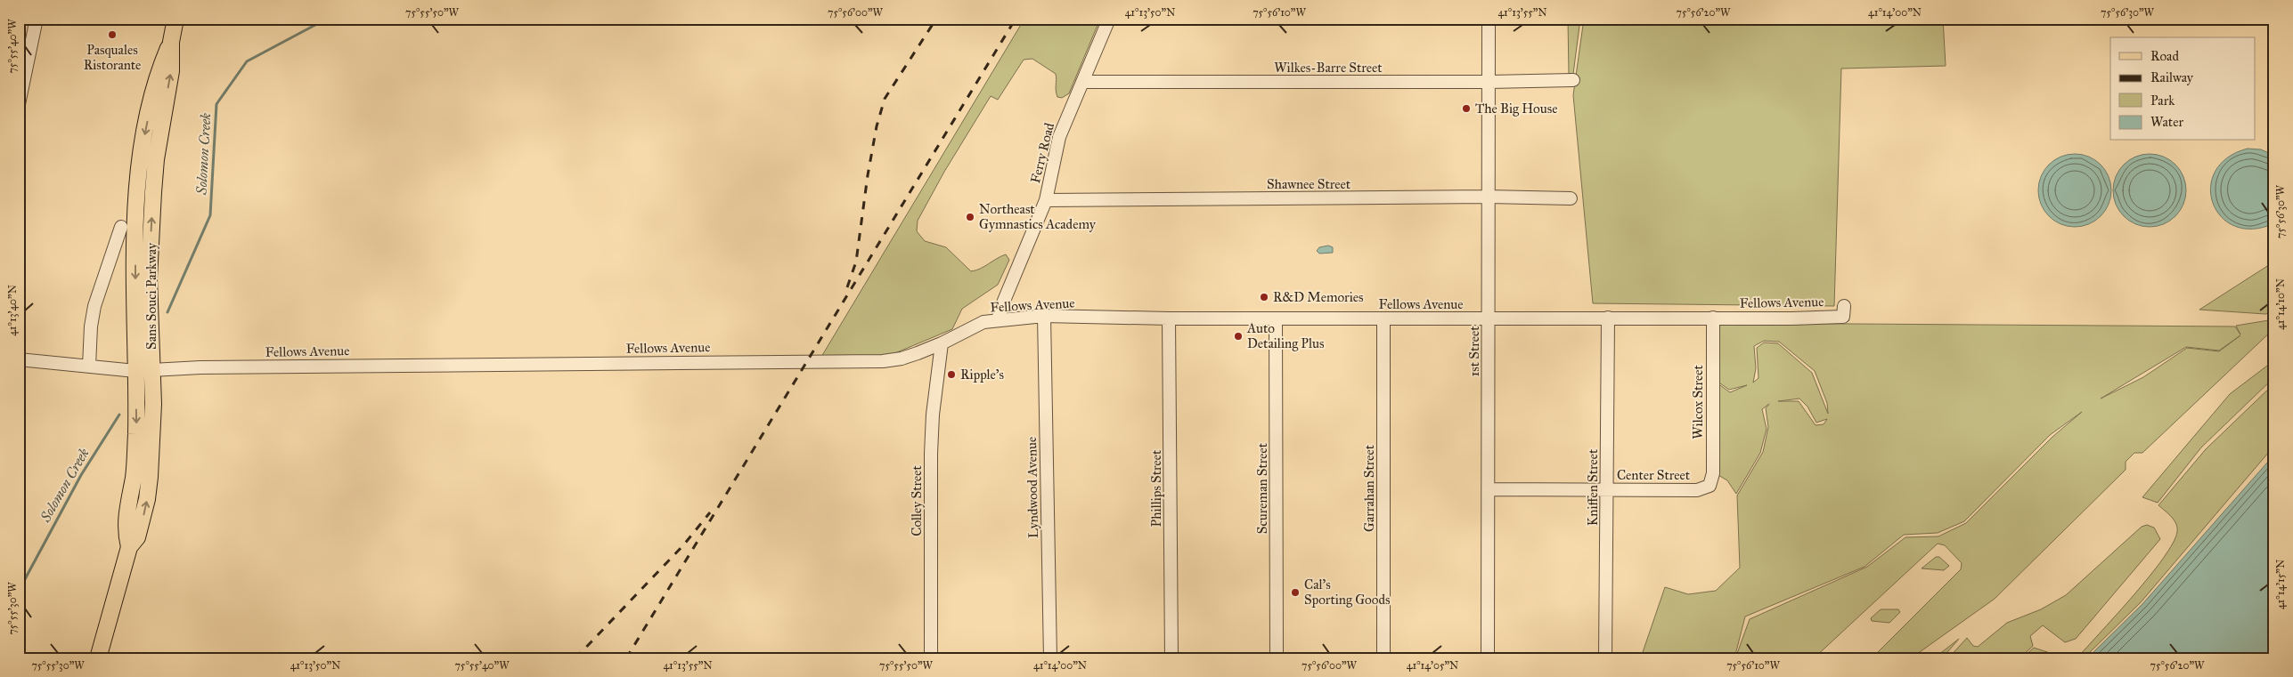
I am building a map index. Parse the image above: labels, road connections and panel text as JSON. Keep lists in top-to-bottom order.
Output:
{
  "streets": {
    "main road": ["Sans Souci Parkway"],
    "street": [
      "Wilkes-Barre Street",
      "Ferry Road",
      "Shawnee Street",
      "Fellows Avenue",
      "1st Street",
      "Wilcox Street",
      "Center Street",
      "Lyndwood Avenue",
      "Kniffen Street",
      "Phillips Street",
      "Scureman Street",
      "Garrahan Street",
      "Colley Street"
    ]
  },
  "crossings": [
    ["Wilkes-Barre Street", "Ferry Road"],
    ["Wilkes-Barre Street", "1st Street"],
    ["Ferry Road", "Shawnee Street"],
    ["Ferry Road", "Fellows Avenue"],
    ["Shawnee Street", "1st Street"],
    ["Sans Souci Parkway", "Fellows Avenue"],
    ["Fellows Avenue", "1st Street"],
    ["Fellows Avenue", "Wilcox Street"],
    ["Fellows Avenue", "Lyndwood Avenue"],
    ["Fellows Avenue", "Kniffen Street"],
    ["Fellows Avenue", "Phillips Street"],
    ["Fellows Avenue", "Scureman Street"],
    ["Fellows Avenue", "Garrahan Street"],
    ["Fellows Avenue", "Colley Street"],
    ["1st Street", "Center Street"],
    ["Wilcox Street", "Center Street"],
    ["Center Street", "Kniffen Street"]
  ],
  "water": ["Solomon Creek"],
  "places": [
    "Pasquales Ristorante",
    "The Big House",
    "Northeast Gymnastics Academy",
    "R&D Memories",
    "Auto Detailing Plus",
    "Ripple's",
    "Cal's Sporting Goods"
  ],
  "legend": [
    "Road",
    "Railway",
    "Park",
    "Water"
  ],
  "coordinates": [
    "75°55'50\"W",
    "75°56'00\"W",
    "41°13'50\"N",
    "75°56'10\"W",
    "41°13'55\"N",
    "75°56'20\"W",
    "41°14'00\"N",
    "75°56'30\"W",
    "75°55'40\"W",
    "41°14'10\"N",
    "41°13'40\"N",
    "41°14'15\"N",
    "75°55'30\"W",
    "41°14'05\"N"
  ]
}
